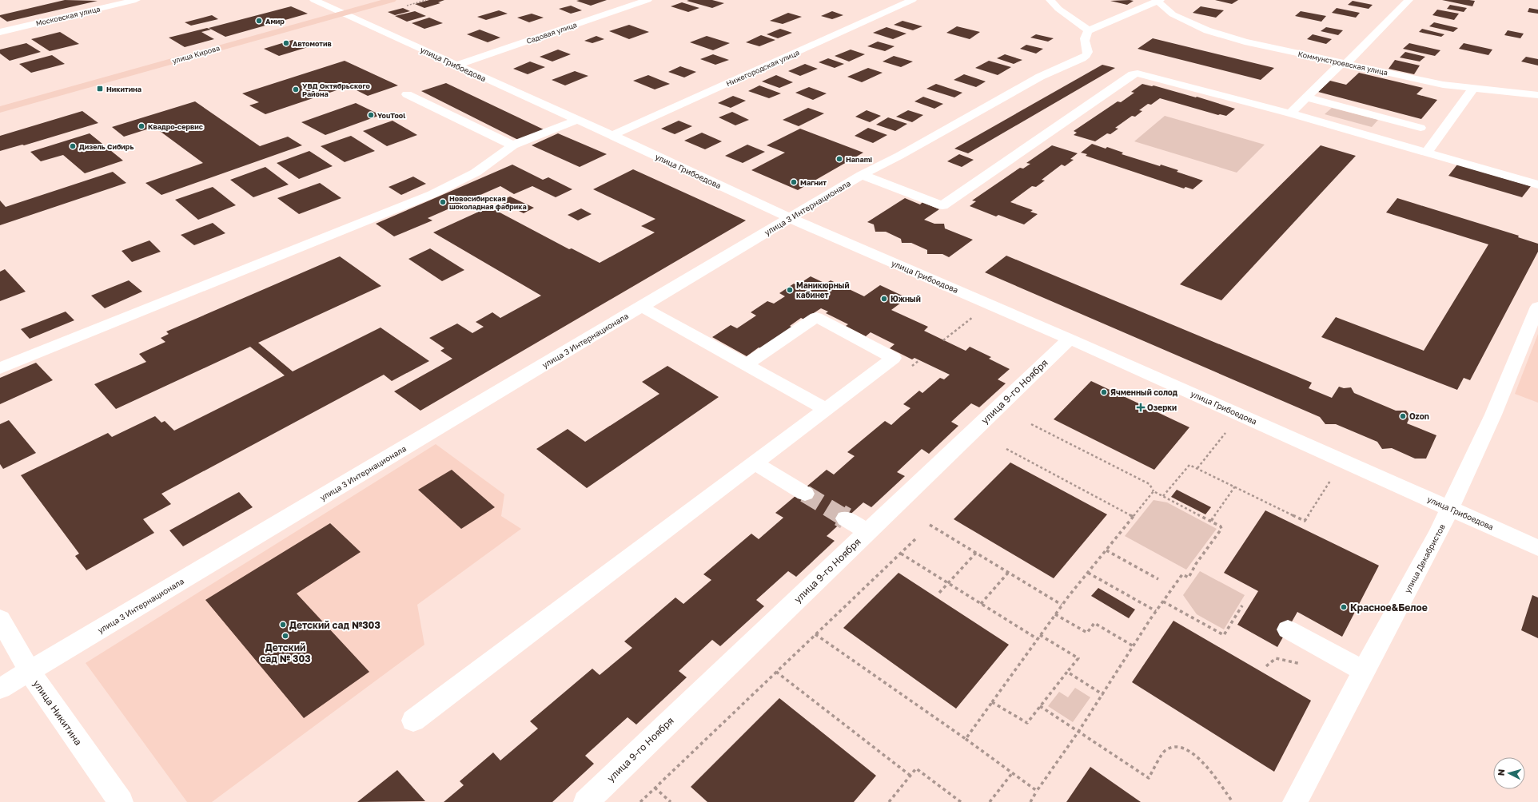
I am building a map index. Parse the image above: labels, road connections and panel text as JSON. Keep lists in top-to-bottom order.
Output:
{
  "streets": {
    "main road": ["улица Кирова"],
    "street": [
      "Московская улица",
      "Садовая улица",
      "Коммунстроевская улица",
      "улица Грибоедова",
      "Нижегородская улица",
      "улица 3 Интернационала",
      "улица 9-го Ноября",
      "улица Декабристов",
      "улица Никитина"
    ]
  },
  "crossings": [
    ["Садовая улица", "улица Грибоедова"],
    ["улица Кирова", "улица Грибоедова"],
    ["улица Грибоедова", "Нижегородская улица"],
    ["улица Грибоедова", "улица 3 Интернационала"],
    ["улица Грибоедова", "улица 9-го Ноября"],
    ["улица Грибоедова", "улица Декабристов"],
    ["улица 3 Интернационала", "улица Никитина"]
  ],
  "places": {
    "other": [
      "Амир",
      "Автомотив",
      "УВД Октябрьского Района",
      "YouTool",
      "Квадро-сервис",
      "Дизель Сибирь",
      "Hanami",
      "Магнит",
      "Новосибирская шоколадная фабрика",
      "Маникюрный кабинет",
      "Южный",
      "Ячменный солод",
      "Ozon",
      "Красное&Белое",
      "Детский сад №303",
      "Детский сад № 303"
    ],
    "transit": ["Никитина"],
    "health": ["Озерки"]
  },
  "north": "left"
}
